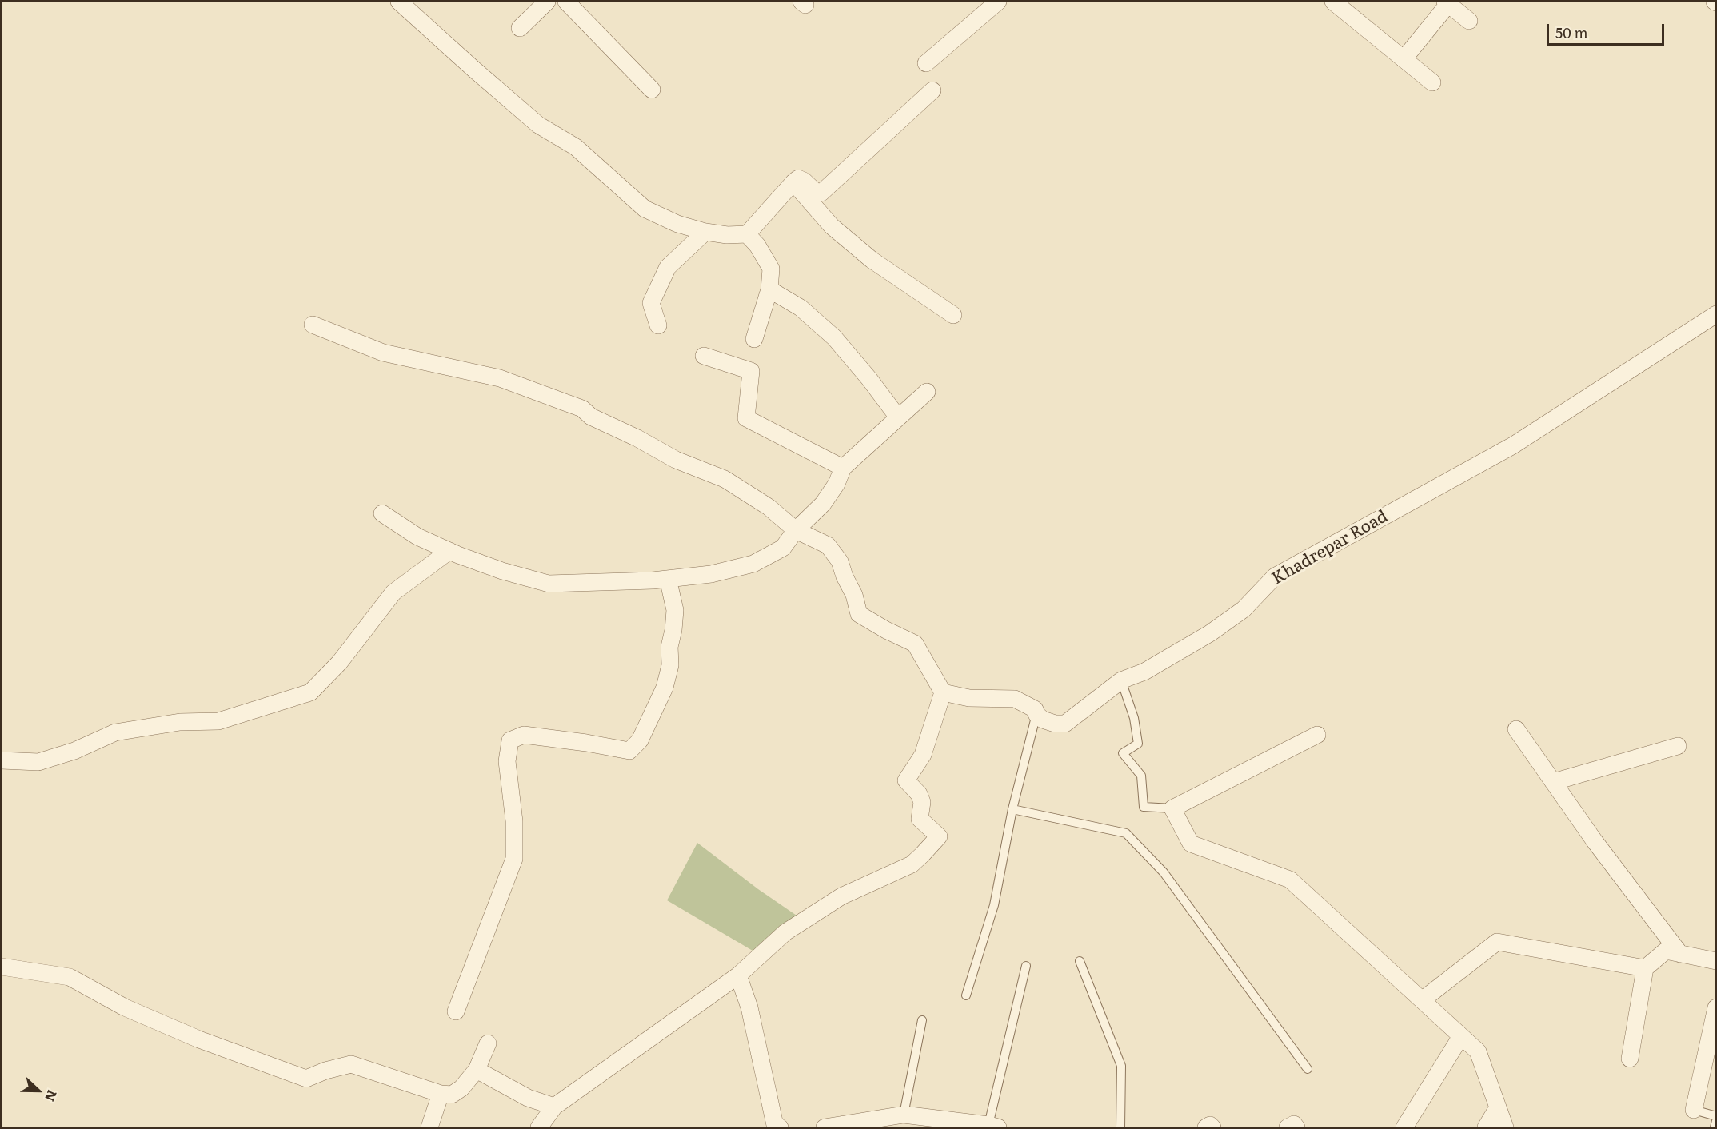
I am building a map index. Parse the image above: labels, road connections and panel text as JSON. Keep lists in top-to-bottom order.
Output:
{
  "streets": {
    "street": ["Khadrepar Road"]
  },
  "scale_bar": "50 m",
  "north": "right"
}
